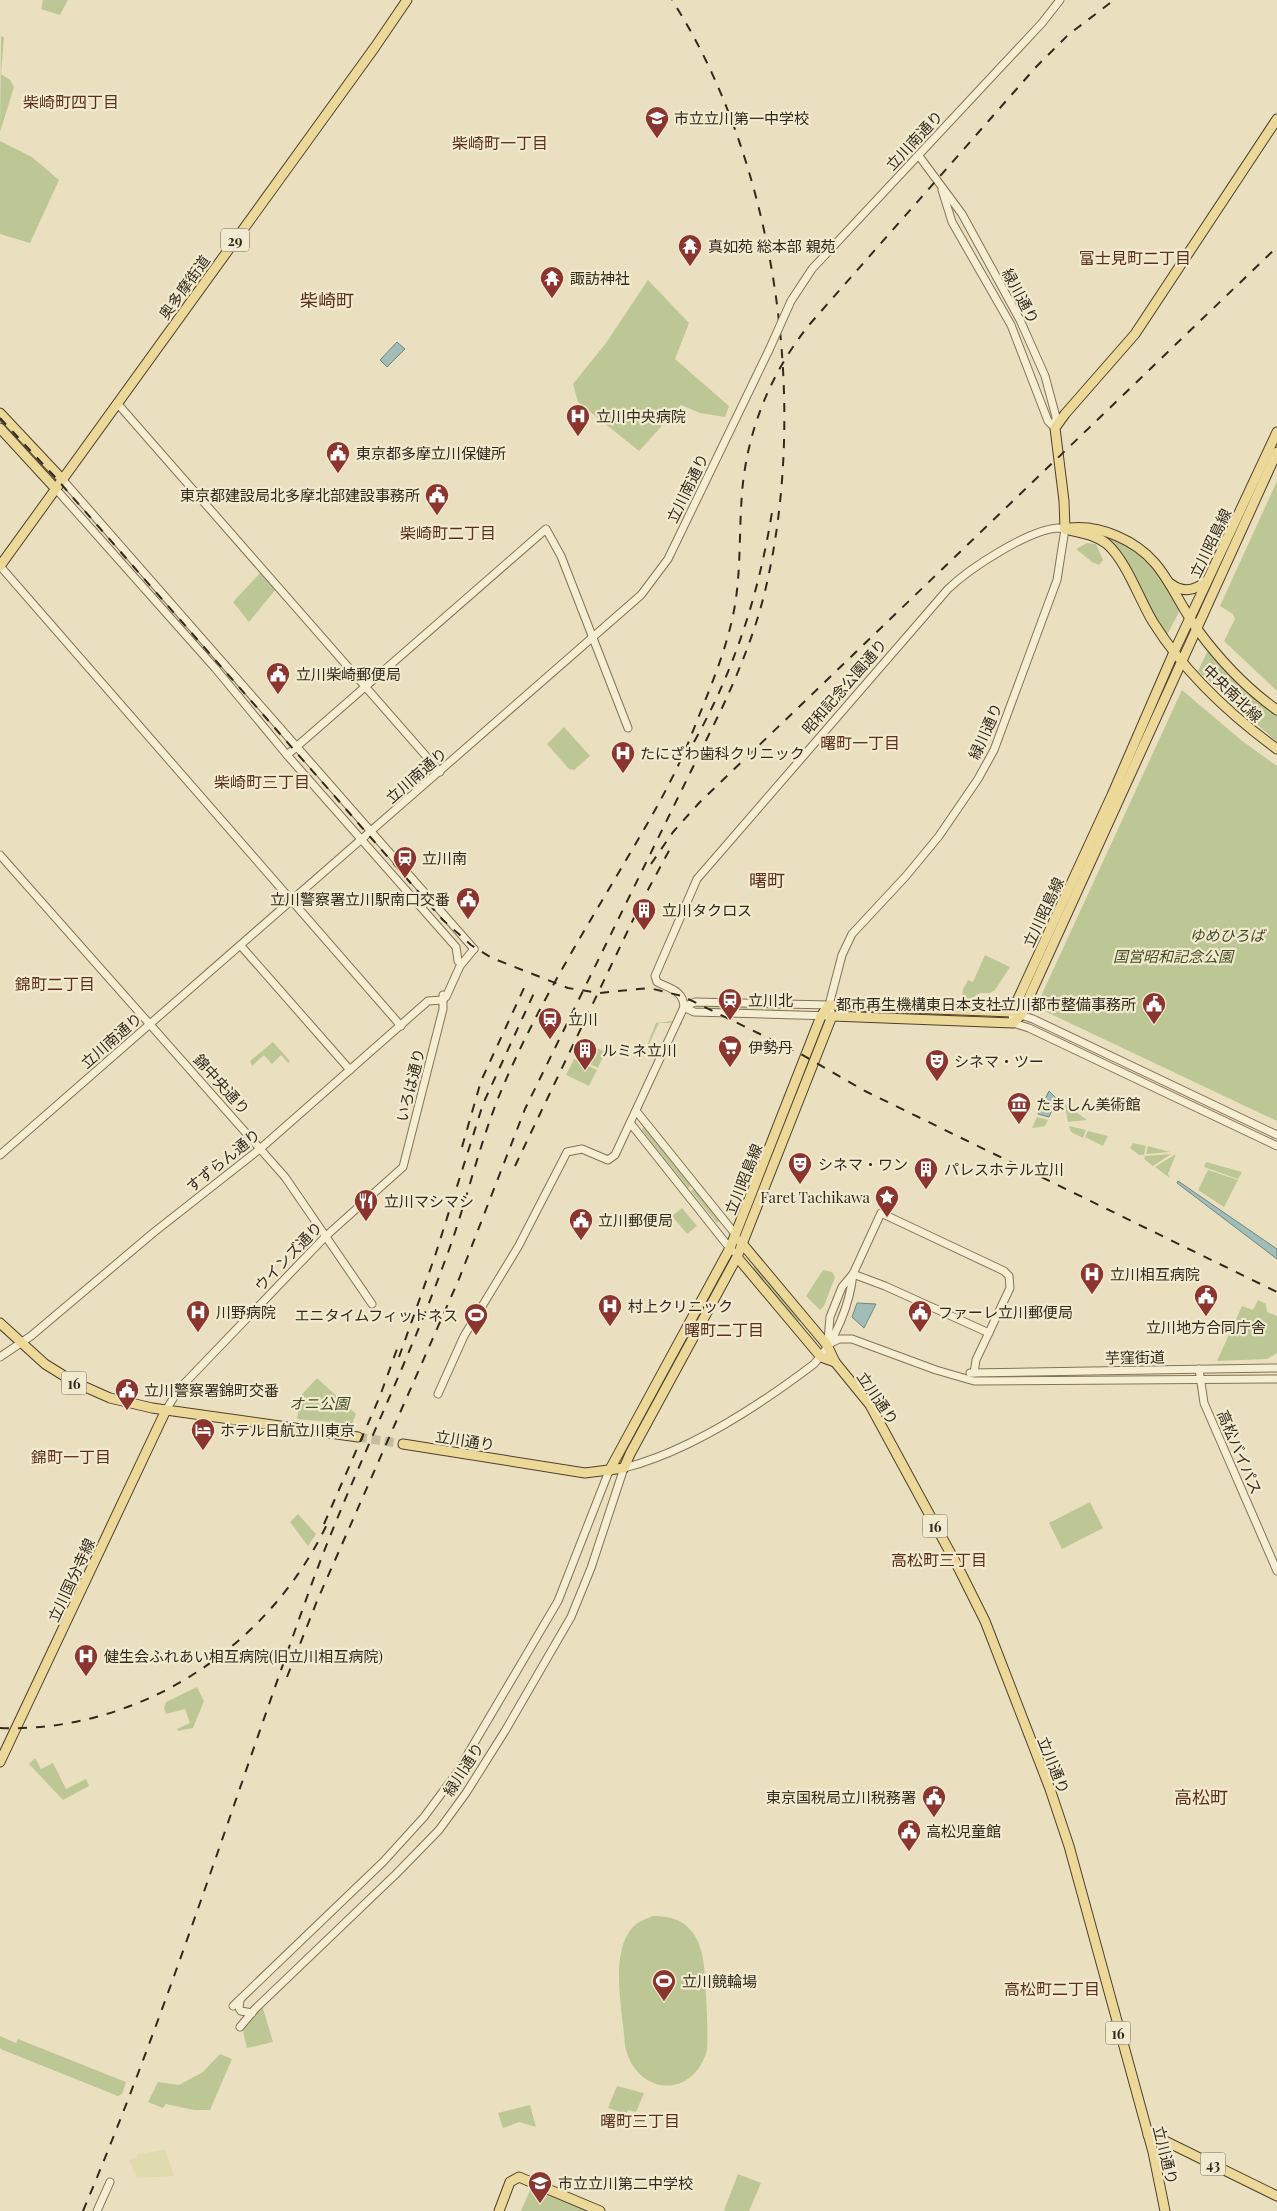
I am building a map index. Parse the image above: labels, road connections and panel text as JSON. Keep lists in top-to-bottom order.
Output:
{
  "streets": {
    "main road": [
      "29",
      "奥多摩街道",
      "緑川通り",
      "立川昭島線",
      "中央南北線",
      "16",
      "立川通り",
      "立川国分寺線",
      "43"
    ],
    "street": [
      "立川南通り",
      "昭和記念公園通り",
      "錦中央通り",
      "いろは通り",
      "すずらん通り",
      "ウインズ通り",
      "芋窪街道",
      "高松バイパス"
    ]
  },
  "crossings": [
    ["立川南通り", "緑川通り"],
    ["立川南通り", "錦中央通り"],
    ["緑川通り", "立川昭島線"],
    ["緑川通り", "昭和記念公園通り"],
    ["緑川通り", "中央南北線"],
    ["緑川通り", "立川通り"],
    ["立川昭島線", "中央南北線"],
    ["立川昭島線", "16"],
    ["立川昭島線", "立川通り"],
    ["昭和記念公園通り", "中央南北線"],
    ["錦中央通り", "すずらん通り"],
    ["錦中央通り", "ウインズ通り"],
    ["いろは通り", "すずらん通り"],
    ["いろは通り", "ウインズ通り"],
    ["すずらん通り", "16"],
    ["ウインズ通り", "16"],
    ["ウインズ通り", "立川国分寺線"],
    ["芋窪街道", "高松バイパス"],
    ["16", "立川通り"],
    ["16", "立川国分寺線"],
    ["立川通り", "43"]
  ],
  "districts": [
    "柴崎町四丁目",
    "柴崎町一丁目",
    "富士見町二丁目",
    "柴崎町",
    "柴崎町二丁目",
    "曙町一丁目",
    "柴崎町三丁目",
    "曙町",
    "錦町二丁目",
    "曙町二丁目",
    "錦町一丁目",
    "高松町三丁目",
    "高松町",
    "高松町二丁目",
    "曙町三丁目"
  ],
  "parks": ["ゆめひろば", "国営昭和記念公園", "オニ公園"],
  "places": {
    "school or university": ["市立立川第一中学校", "市立立川第二中学校"],
    "temple": ["真如苑 総本部 親苑", "諏訪神社"],
    "hospital": [
      "立川中央病院",
      "たにざわ歯科クリニック",
      "立川相互病院",
      "村上クリニック",
      "川野病院",
      "健生会ふれあい相互病院(旧立川相互病院)"
    ],
    "public building": [
      "東京都多摩立川保健所",
      "東京都建設局北多摩北部建設事務所",
      "立川柴崎郵便局",
      "立川警察署立川駅南口交番",
      "都市再生機構東日本支社立川都市整備事務所",
      "立川郵便局",
      "立川地方合同庁舎",
      "ファーレ立川郵便局",
      "立川警察署錦町交番",
      "東京国税局立川税務署",
      "高松児童館"
    ],
    "station": ["立川南", "立川北", "立川"],
    "building": ["立川タクロス", "ルミネ立川", "パレスホテル立川"],
    "supermarket": ["伊勢丹"],
    "theatre": ["シネマ・ツー", "シネマ・ワン"],
    "museum": ["たましん美術館"],
    "place": ["Faret Tachikawa"],
    "restaurant": ["立川マシマシ"],
    "sports": ["エニタイムフィットネス", "立川競輪場"],
    "hotel": ["ホテル日航立川東京"]
  }
}
